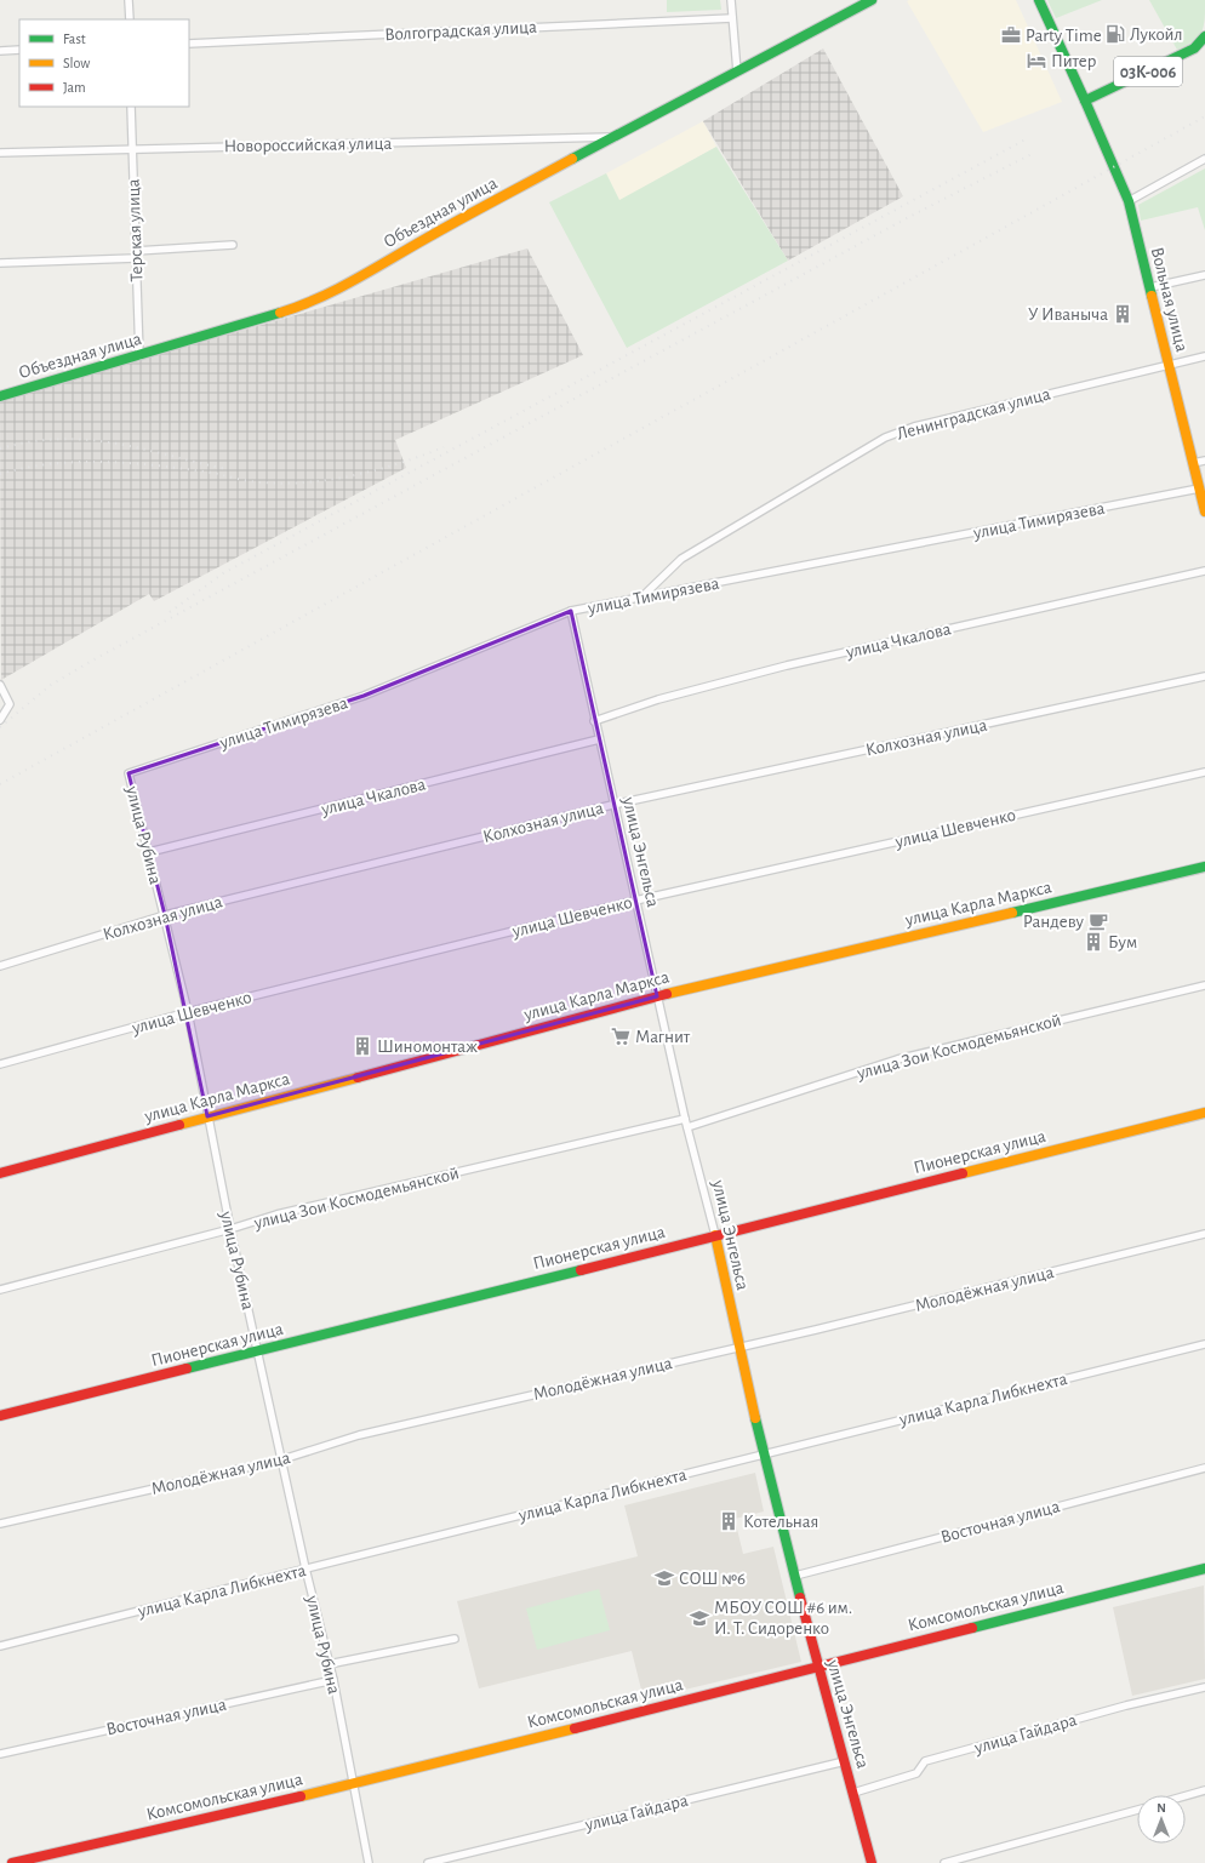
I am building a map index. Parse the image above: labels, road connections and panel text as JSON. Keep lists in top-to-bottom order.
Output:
{
  "streets": {
    "street": [
      "Волгоградская улица",
      "03К-006",
      "Новороссийская улица",
      "Объездная улица",
      "Терская улица",
      "Вольная улица",
      "Ленинградская улица",
      "улица Тимирязева",
      "улица Чкалова",
      "Колхозная улица",
      "улица Шевченко",
      "улица Рубина",
      "улица Энгельса",
      "улица Карла Маркса",
      "улица Зои Космодемьянской",
      "Пионерская улица",
      "Молодёжная улица",
      "улица Карла Либкнехта",
      "Восточная улица",
      "Комсомольская улица",
      "улица Гайдара"
    ]
  },
  "crossings": [
    ["03К-006", "Вольная улица"],
    ["Новороссийская улица", "Объездная улица"],
    ["Новороссийская улица", "Терская улица"],
    ["Объездная улица", "Терская улица"],
    ["Вольная улица", "Ленинградская улица"],
    ["Вольная улица", "улица Тимирязева"],
    ["Ленинградская улица", "улица Тимирязева"],
    ["улица Тимирязева", "улица Рубина"],
    ["улица Тимирязева", "улица Энгельса"],
    ["улица Чкалова", "улица Рубина"],
    ["улица Чкалова", "улица Энгельса"],
    ["Колхозная улица", "улица Рубина"],
    ["Колхозная улица", "улица Энгельса"],
    ["улица Шевченко", "улица Рубина"],
    ["улица Шевченко", "улица Энгельса"],
    ["улица Рубина", "улица Карла Маркса"],
    ["улица Рубина", "улица Зои Космодемьянской"],
    ["улица Рубина", "Пионерская улица"],
    ["улица Рубина", "Молодёжная улица"],
    ["улица Рубина", "улица Карла Либкнехта"],
    ["улица Рубина", "Восточная улица"],
    ["улица Рубина", "Комсомольская улица"],
    ["улица Энгельса", "улица Карла Маркса"],
    ["улица Энгельса", "улица Зои Космодемьянской"],
    ["улица Энгельса", "Пионерская улица"],
    ["улица Энгельса", "Молодёжная улица"],
    ["улица Энгельса", "улица Карла Либкнехта"],
    ["улица Энгельса", "Восточная улица"],
    ["улица Энгельса", "Комсомольская улица"],
    ["улица Энгельса", "улица Гайдара"]
  ],
  "places": {
    "fuel station": ["Лукойл"],
    "office": ["Party Time"],
    "hotel": ["Питер"],
    "building": [
      "У Иваныча",
      "Бум",
      "Шиномонтаж",
      "Котельная"
    ],
    "cafe": ["Рандеву"],
    "supermarket": ["Магнит"],
    "school or university": ["СОШ №6", "МБОУ СОШ #6 им. И. Т. Сидоренко"]
  },
  "legend": ["Fast", "Slow", "Jam"],
  "north": "top"
}
